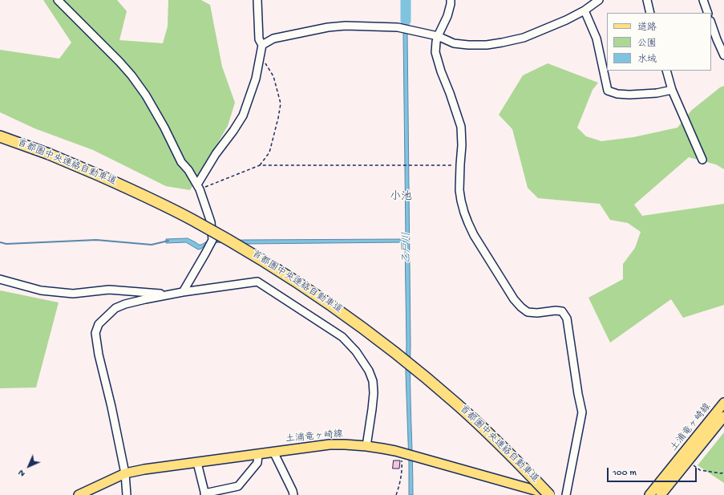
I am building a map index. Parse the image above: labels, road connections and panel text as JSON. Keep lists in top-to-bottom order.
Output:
{
  "streets": {
    "highway": ["首都圏中央連絡自動車道"],
    "main road": ["土浦竜ヶ崎線"]
  },
  "crossings": [
    ["首都圏中央連絡自動車道", "土浦竜ヶ崎線"]
  ],
  "districts": ["小池"],
  "water": ["乙戸川"],
  "legend": ["道路", "公園", "水域"],
  "scale_bar": "100 m",
  "north": "bottom left"
}
